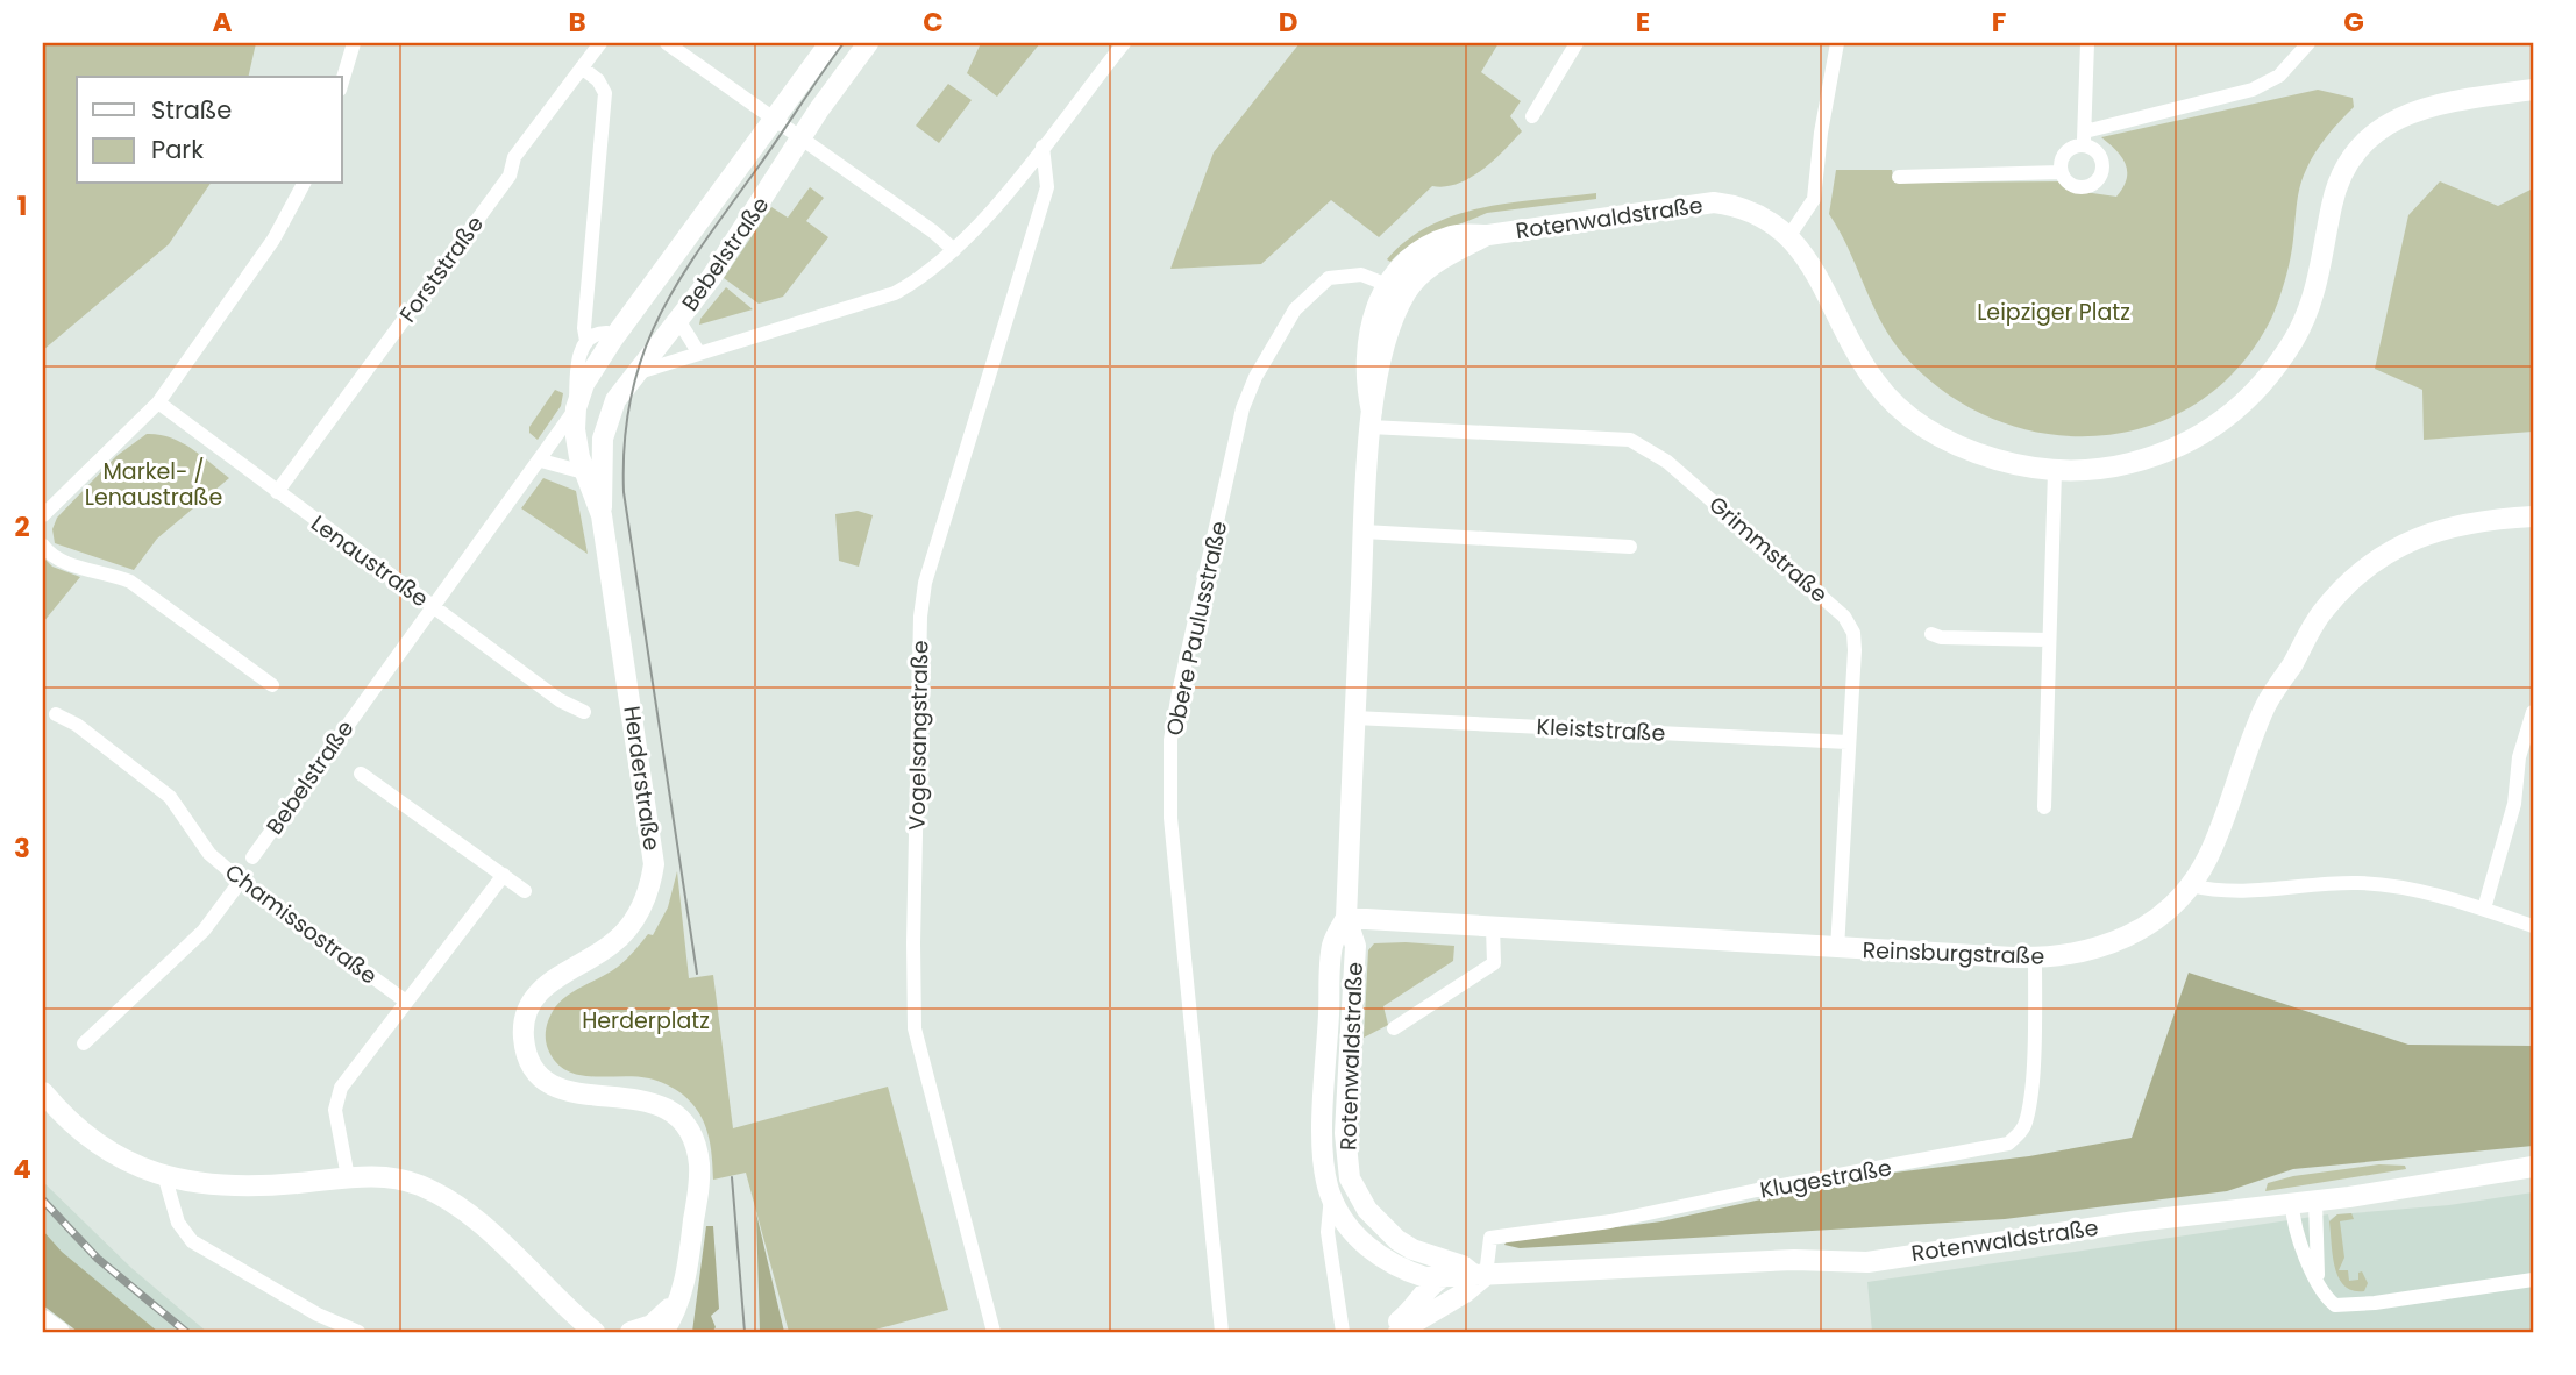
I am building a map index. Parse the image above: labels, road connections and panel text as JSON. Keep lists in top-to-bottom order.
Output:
{
  "streets": {
    "main road": [
      "Rotenwaldstraße",
      "Bebelstraße",
      "Herderstraße",
      "Reinsburgstraße"
    ],
    "street": [
      "Forststraße",
      "Grimmstraße",
      "Lenaustraße",
      "Obere Paulusstraße",
      "Kleiststraße",
      "Vogelsangstraße",
      "Chamissostraße",
      "Klugestraße"
    ]
  },
  "crossings": [
    ["Rotenwaldstraße", "Grimmstraße"],
    ["Rotenwaldstraße", "Obere Paulusstraße"],
    ["Rotenwaldstraße", "Kleiststraße"],
    ["Rotenwaldstraße", "Reinsburgstraße"],
    ["Rotenwaldstraße", "Klugestraße"],
    ["Bebelstraße", "Lenaustraße"],
    ["Bebelstraße", "Herderstraße"],
    ["Forststraße", "Lenaustraße"],
    ["Grimmstraße", "Kleiststraße"],
    ["Grimmstraße", "Reinsburgstraße"],
    ["Reinsburgstraße", "Klugestraße"]
  ],
  "parks": ["Leipziger Platz", "Markel- / Lenaustraße", "Herderplatz"],
  "legend": ["Straße", "Park"],
  "grid": {
    "columns": [
      "A",
      "B",
      "C",
      "D",
      "E",
      "F",
      "G"
    ],
    "rows": [
      "1",
      "2",
      "3",
      "4"
    ]
  }
}
